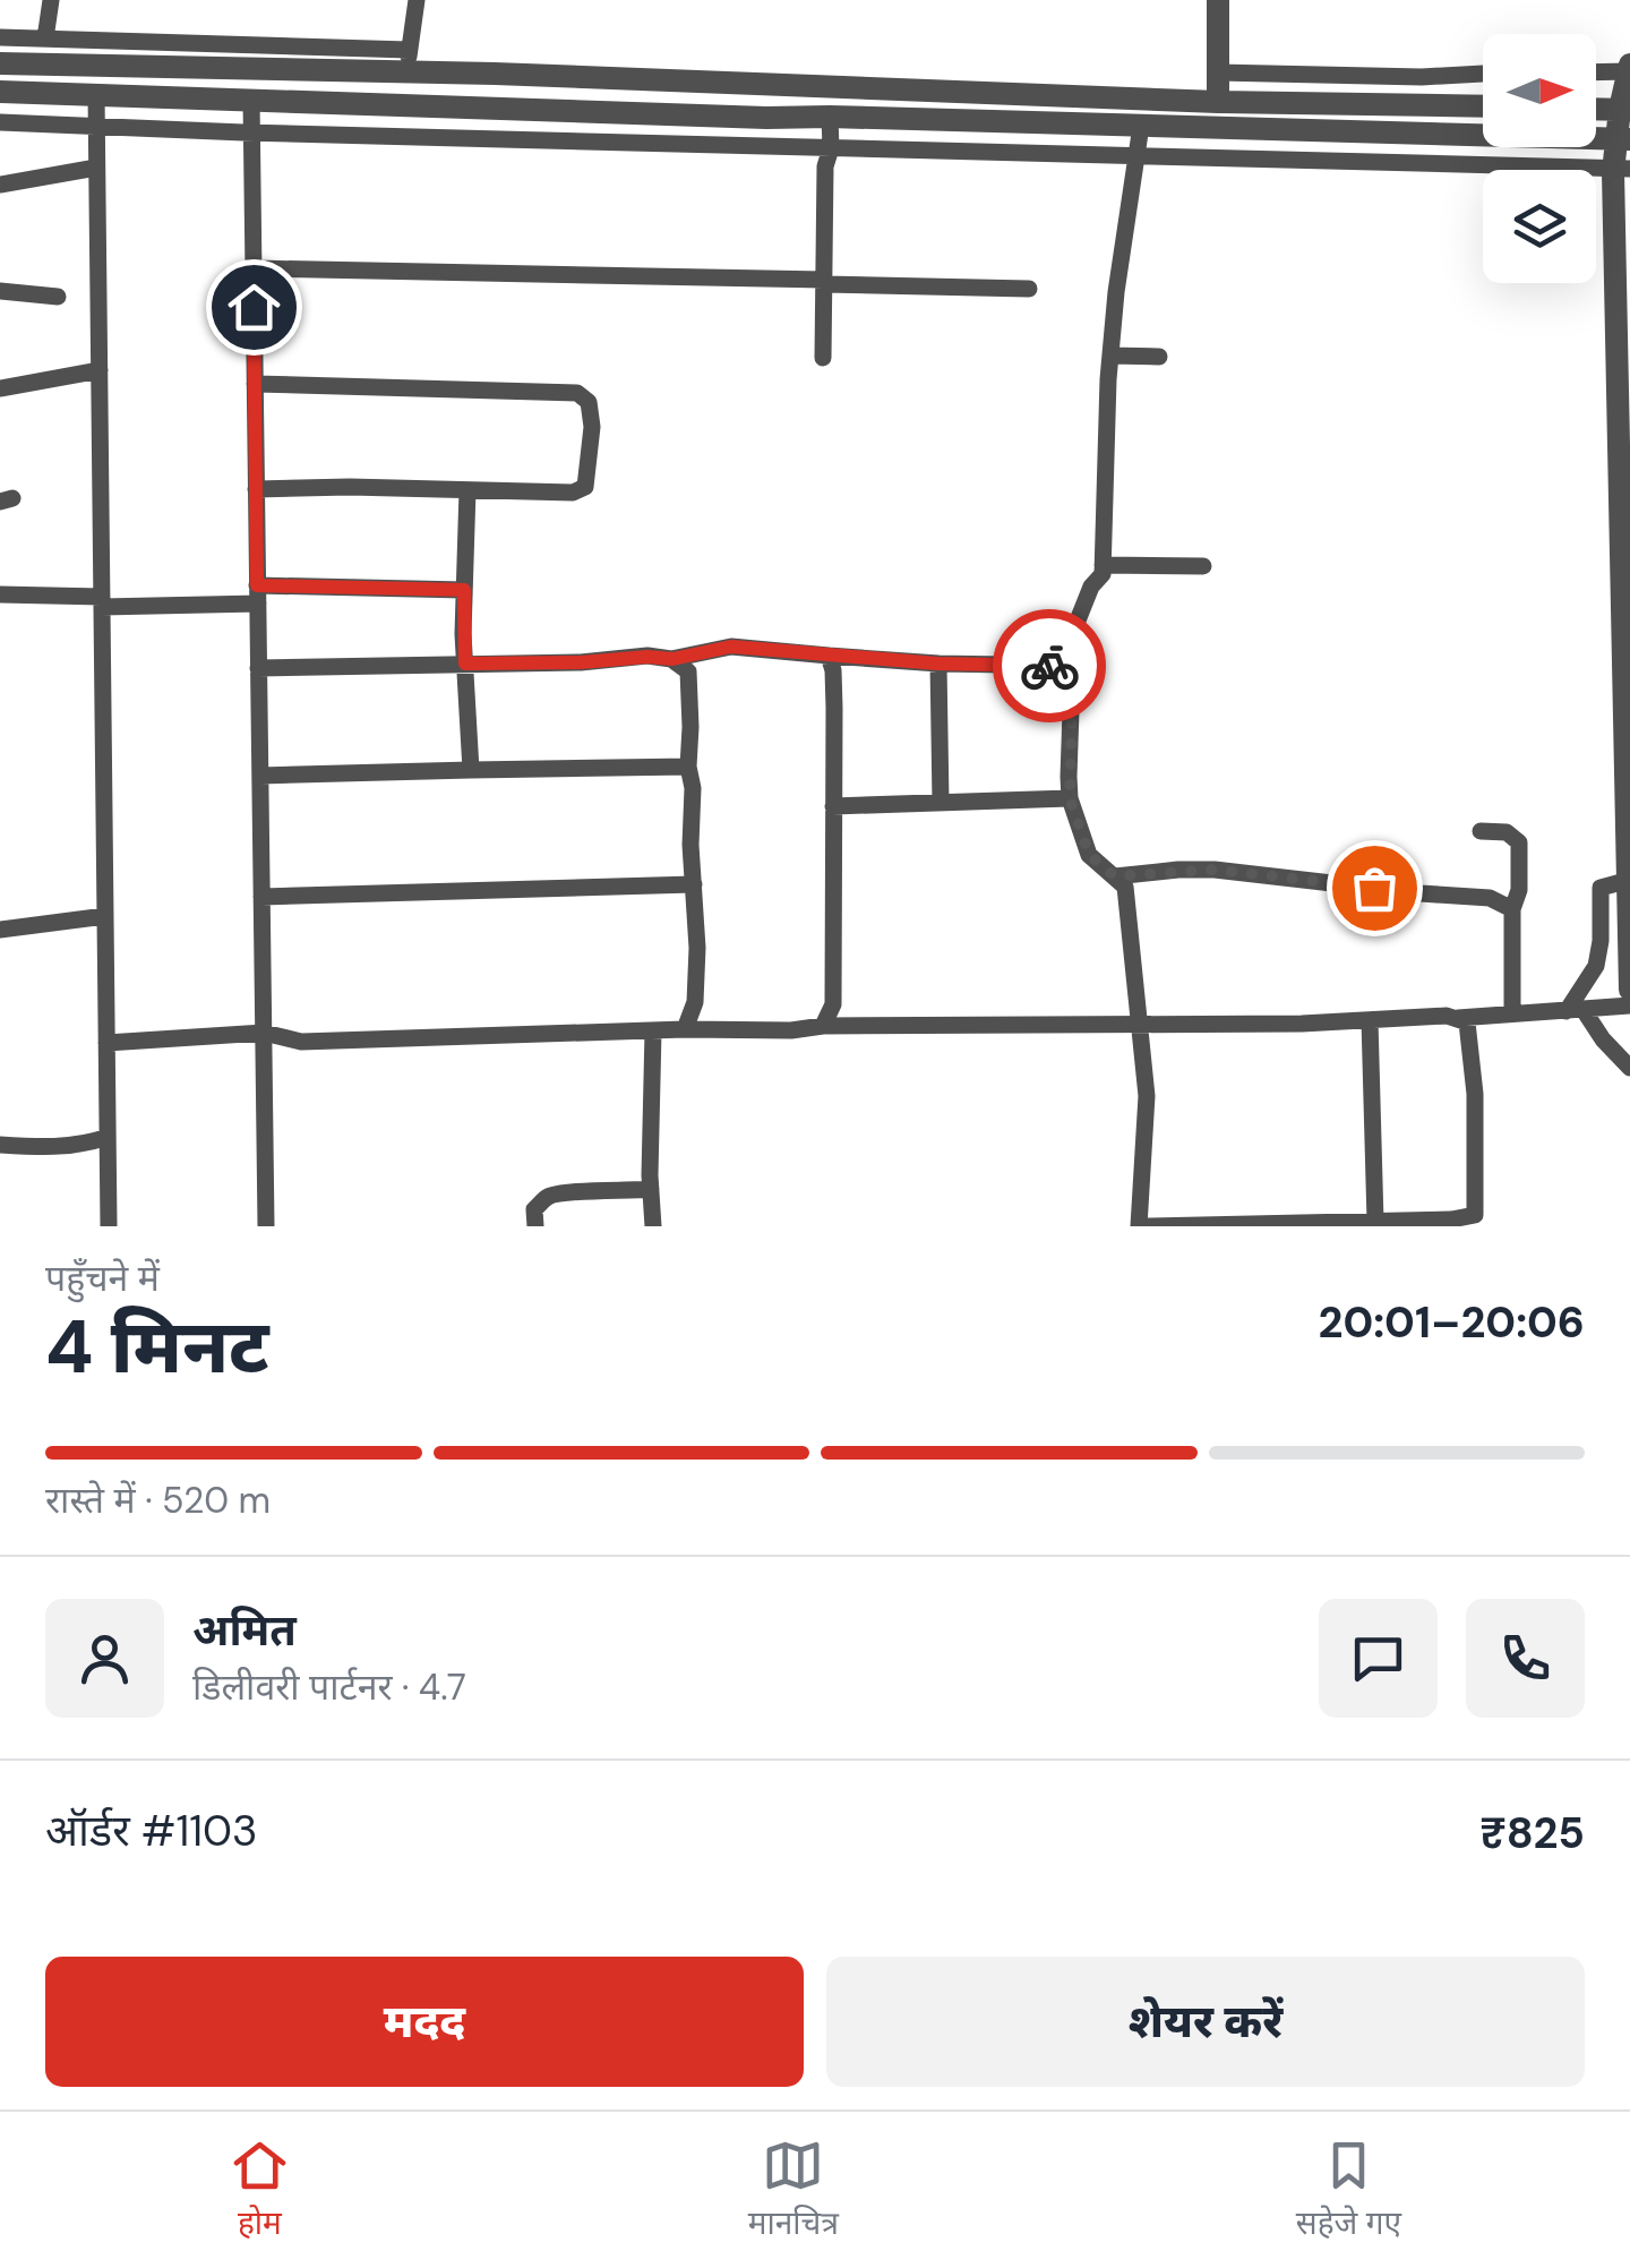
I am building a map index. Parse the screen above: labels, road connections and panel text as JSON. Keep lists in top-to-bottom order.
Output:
{
  "north": "right",
  "page": {
    "heading": ["4 मिनट", "पहुँचने में", "20:01–20:06"],
    "panel": [
      "अमित",
      "डिलीवरी पार्टनर · 4.7",
      "ऑर्डर #1103",
      "₹825"
    ],
    "bar": "रास्ते में · 520 m",
    "buttons": ["मदद", "शेयर करें"],
    "tabs": ["होम", "मानचित्र", "सहेजे गए"]
  }
}
